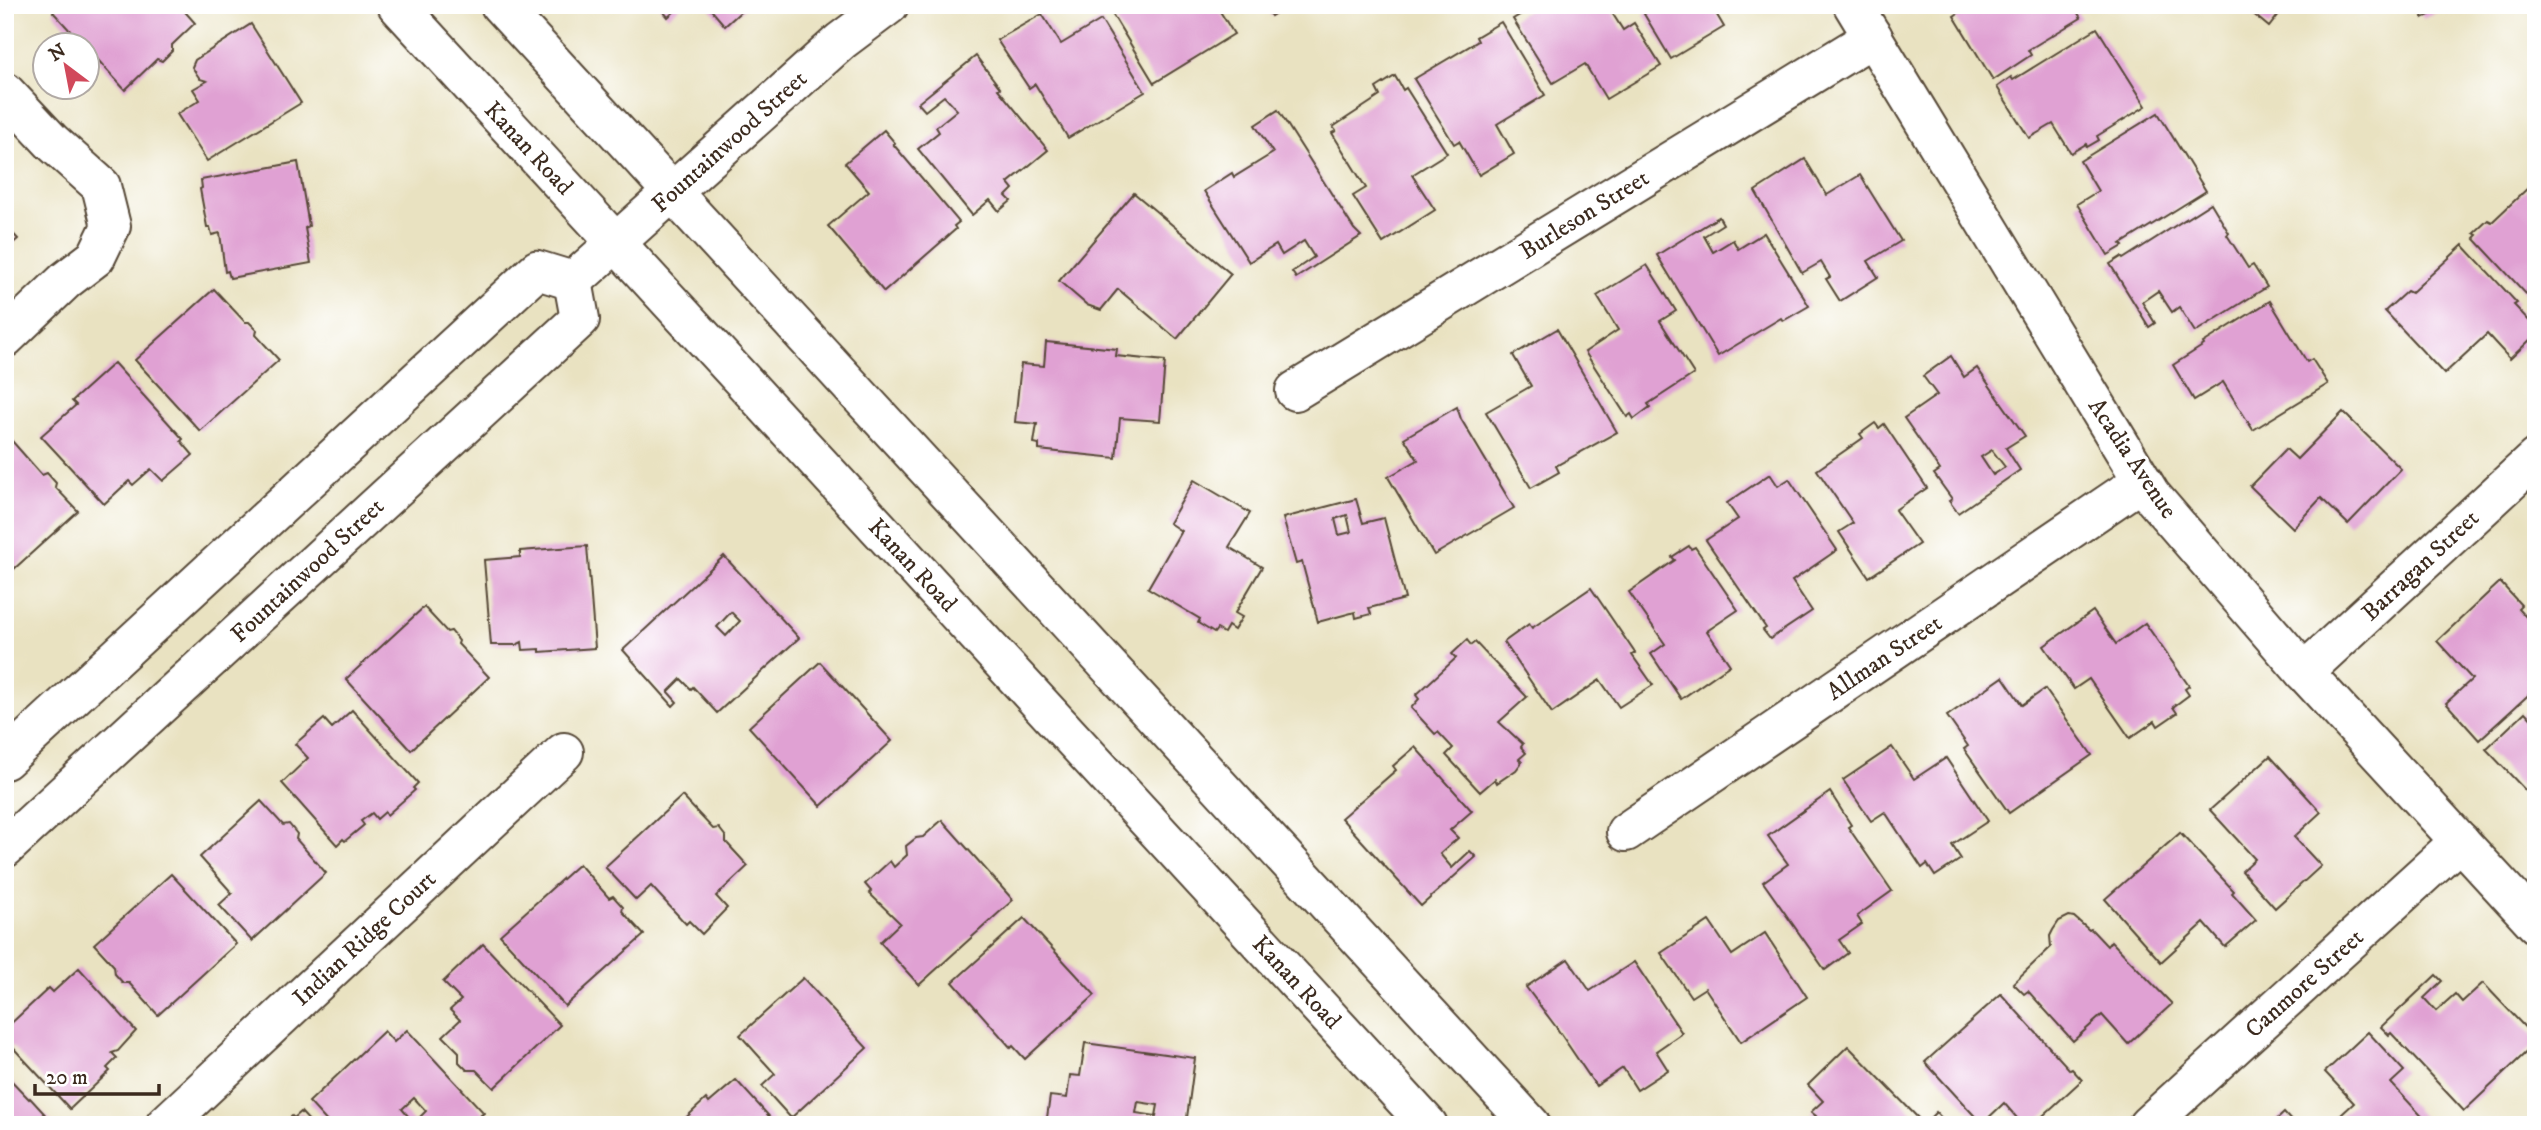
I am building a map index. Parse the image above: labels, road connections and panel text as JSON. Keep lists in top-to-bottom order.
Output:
{
  "streets": {
    "street": [
      "Fountainwood Street",
      "Kanan Road",
      "Burleson Street",
      "Acadia Avenue",
      "Barragan Street",
      "Allman Street",
      "Indian Ridge Court",
      "Canmore Street"
    ]
  },
  "crossings": [
    ["Fountainwood Street", "Kanan Road"],
    ["Burleson Street", "Acadia Avenue"],
    ["Acadia Avenue", "Barragan Street"],
    ["Acadia Avenue", "Allman Street"],
    ["Acadia Avenue", "Canmore Street"]
  ],
  "scale_bar": "20 m",
  "north": "top left"
}
